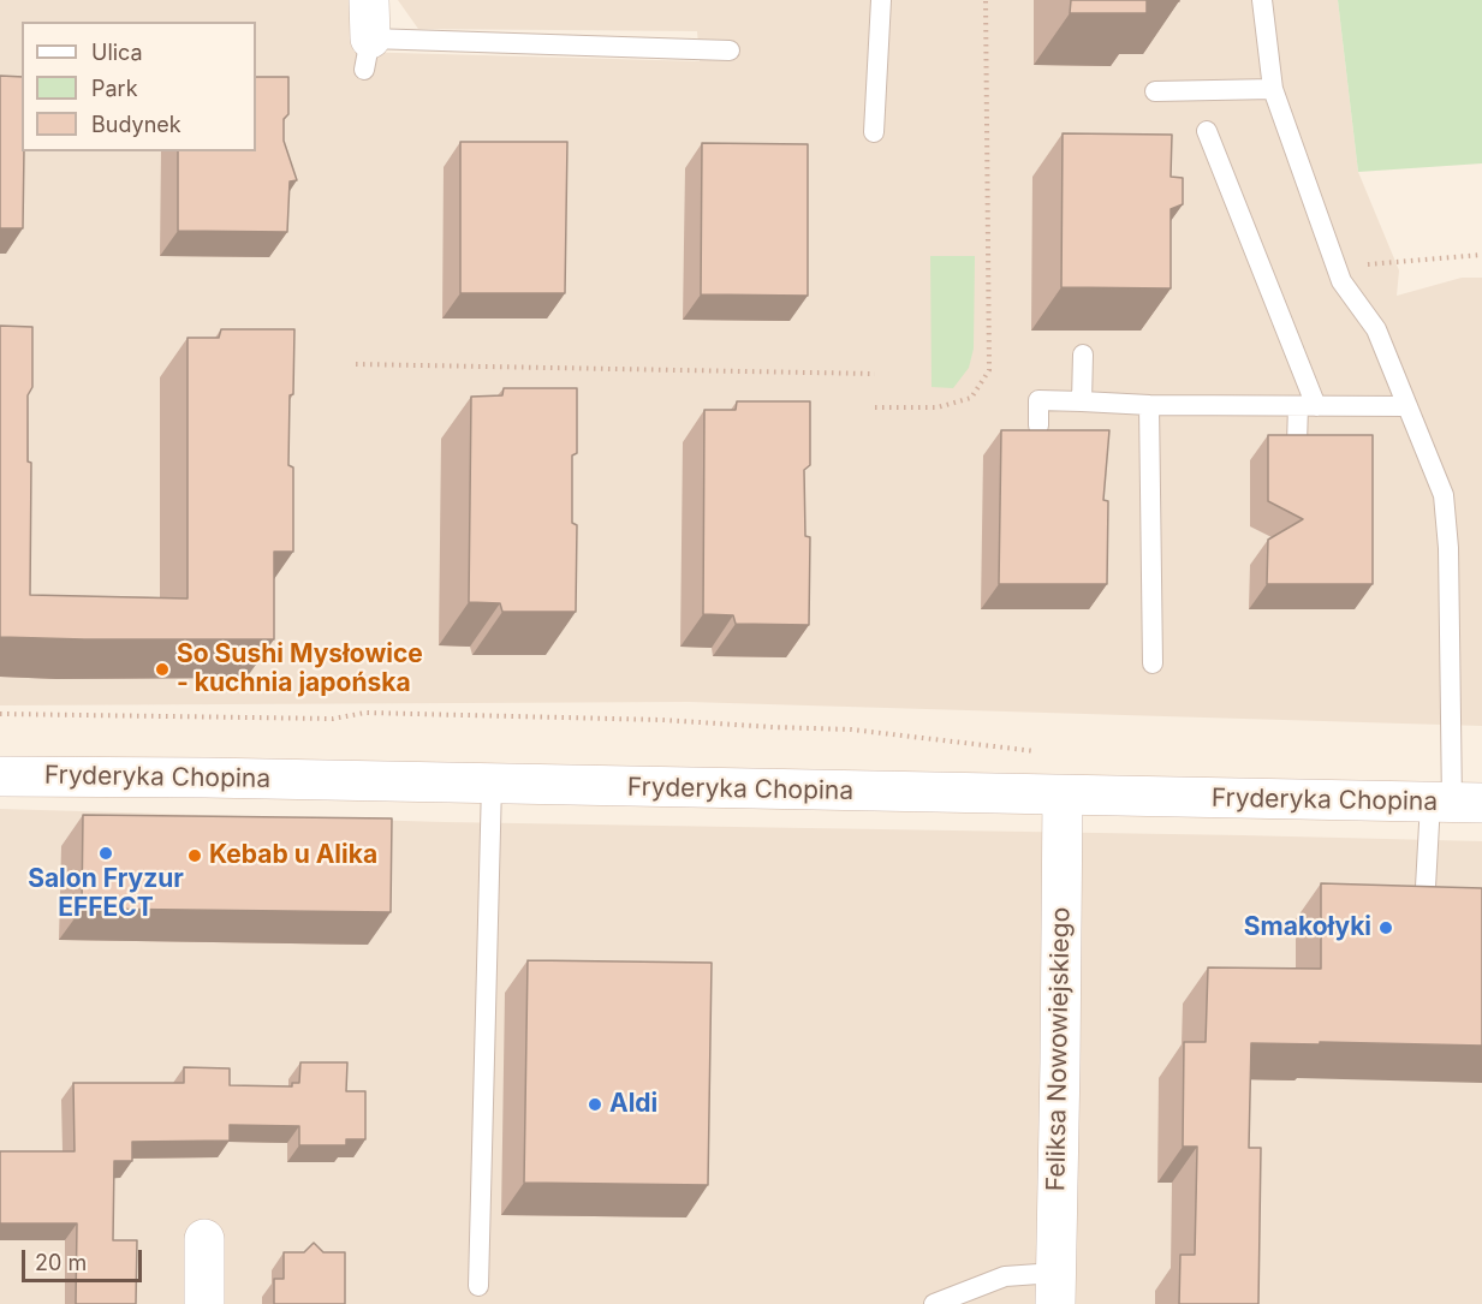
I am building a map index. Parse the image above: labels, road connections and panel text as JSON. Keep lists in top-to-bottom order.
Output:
{
  "streets": {
    "street": ["Fryderyka Chopina", "Feliksa Nowowiejskiego"]
  },
  "crossings": [
    ["Fryderyka Chopina", "Feliksa Nowowiejskiego"]
  ],
  "places": [
    "So Sushi Mysłowice - kuchnia japońska",
    "Salon Fryzur EFFECT",
    "Kebab u Alika",
    "Smakołyki",
    "Aldi"
  ],
  "legend": ["Ulica", "Park", "Budynek"],
  "scale_bar": "20 m"
}
